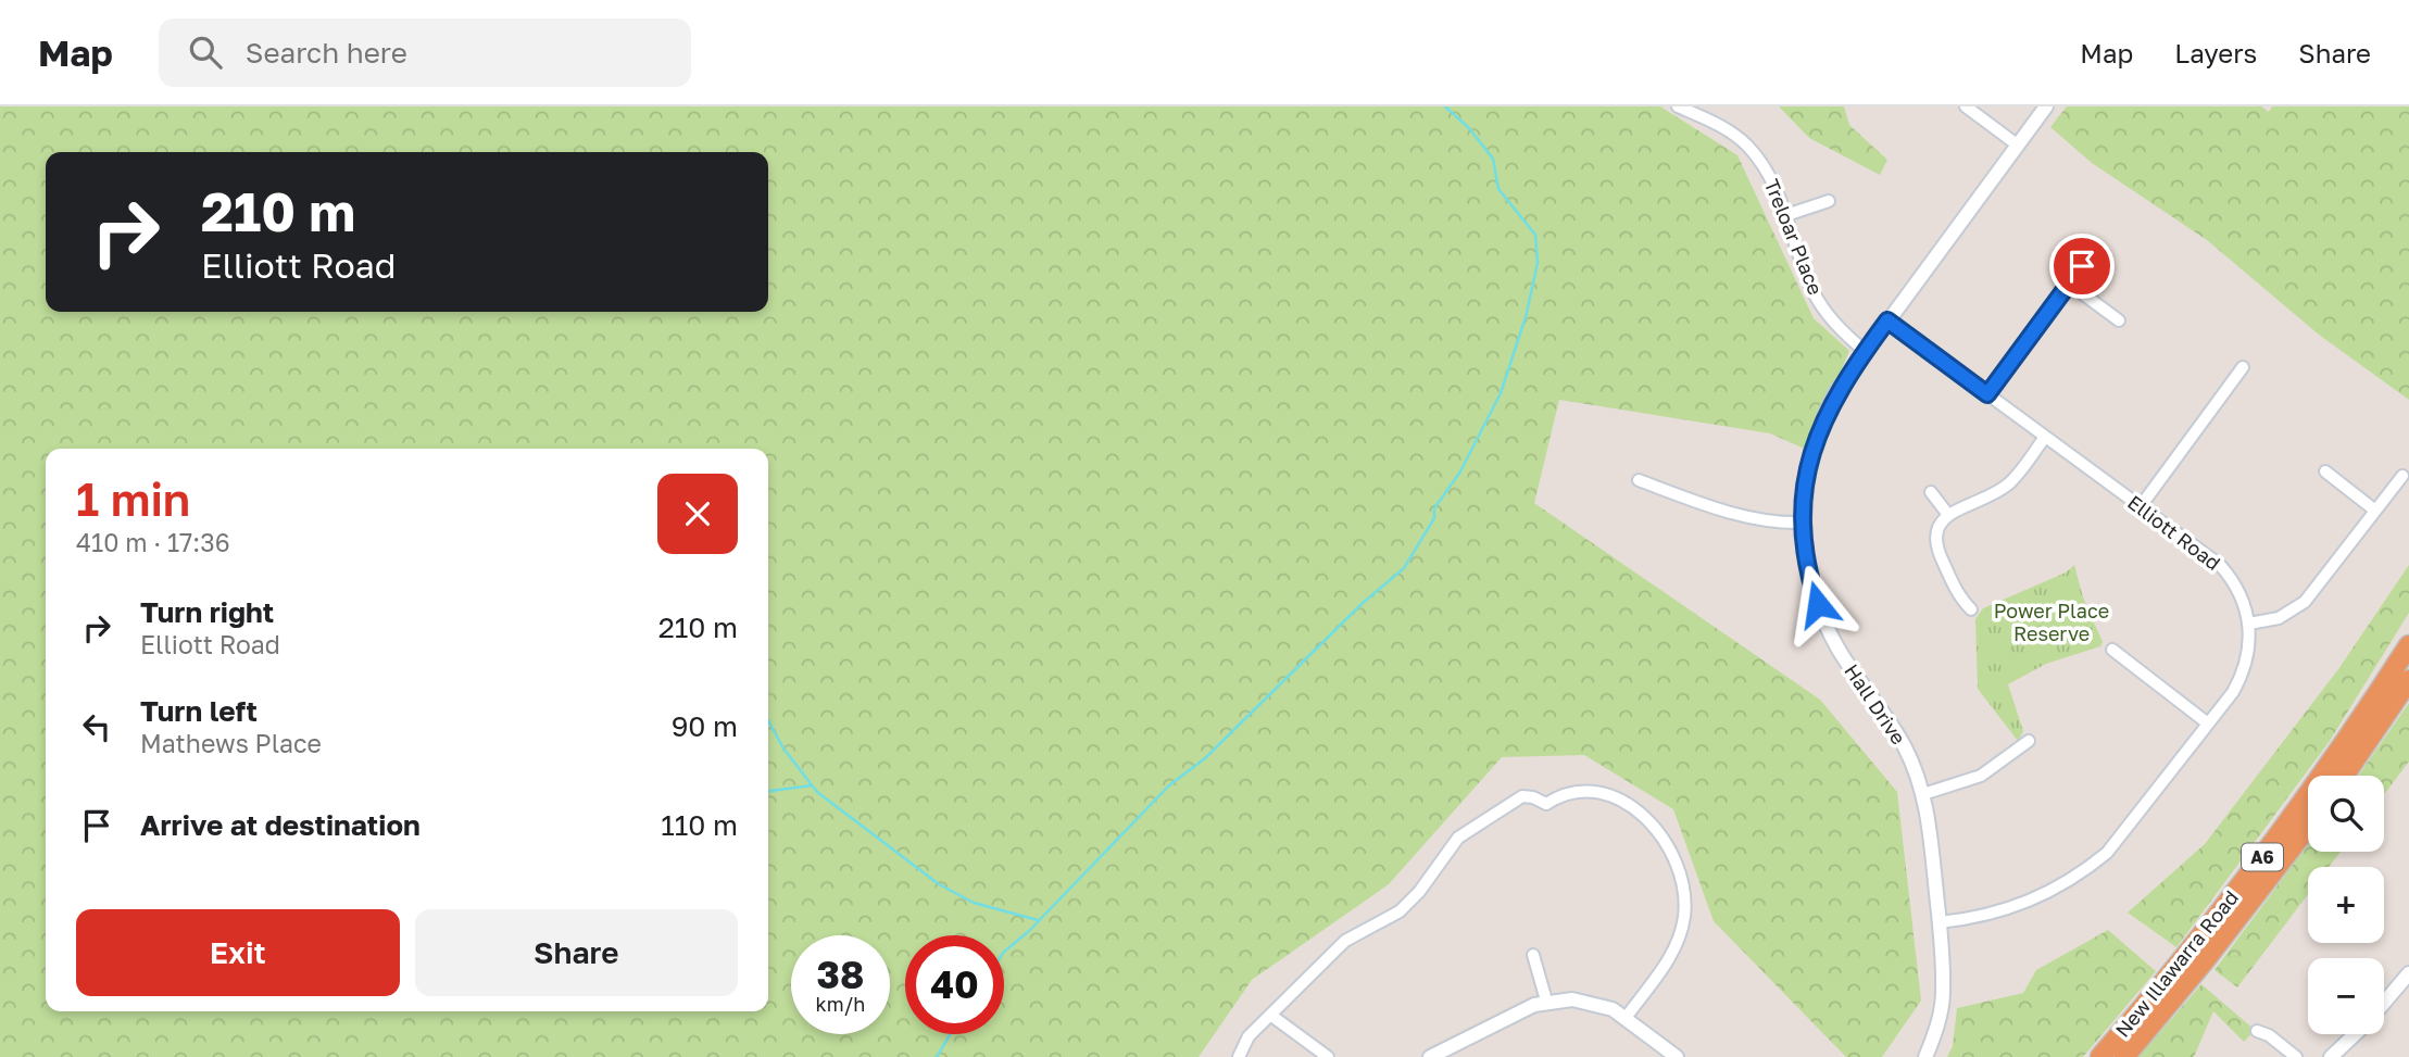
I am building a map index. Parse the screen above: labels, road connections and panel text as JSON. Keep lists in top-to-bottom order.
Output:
{
  "streets": {
    "highway": ["A6", "New Illawarra Road"],
    "street": ["Treloar Place", "Elliott Road", "Hall Drive"]
  },
  "crossings": [
    ["Treloar Place", "Hall Drive"],
    ["Elliott Road", "Hall Drive"]
  ],
  "parks": ["Power Place Reserve"],
  "page": {
    "header": "Map",
    "search": "Search here",
    "nav": ["Map", "Layers", "Share"],
    "turn": ["210 m", "Elliott Road"],
    "heading": ["1 min", "410 m · 17:36"],
    "list": [
      {
        "name": "Turn right",
        "note": "Elliott Road",
        "value": "210 m"
      },
      {
        "name": "Turn left",
        "note": "Mathews Place",
        "value": "90 m"
      },
      {
        "name": "Arrive at destination",
        "value": "110 m"
      }
    ],
    "map_buttons": ["+", "−"],
    "buttons": ["Exit", "Share"],
    "speed": "38 km/h",
    "limit": "40"
  }
}
